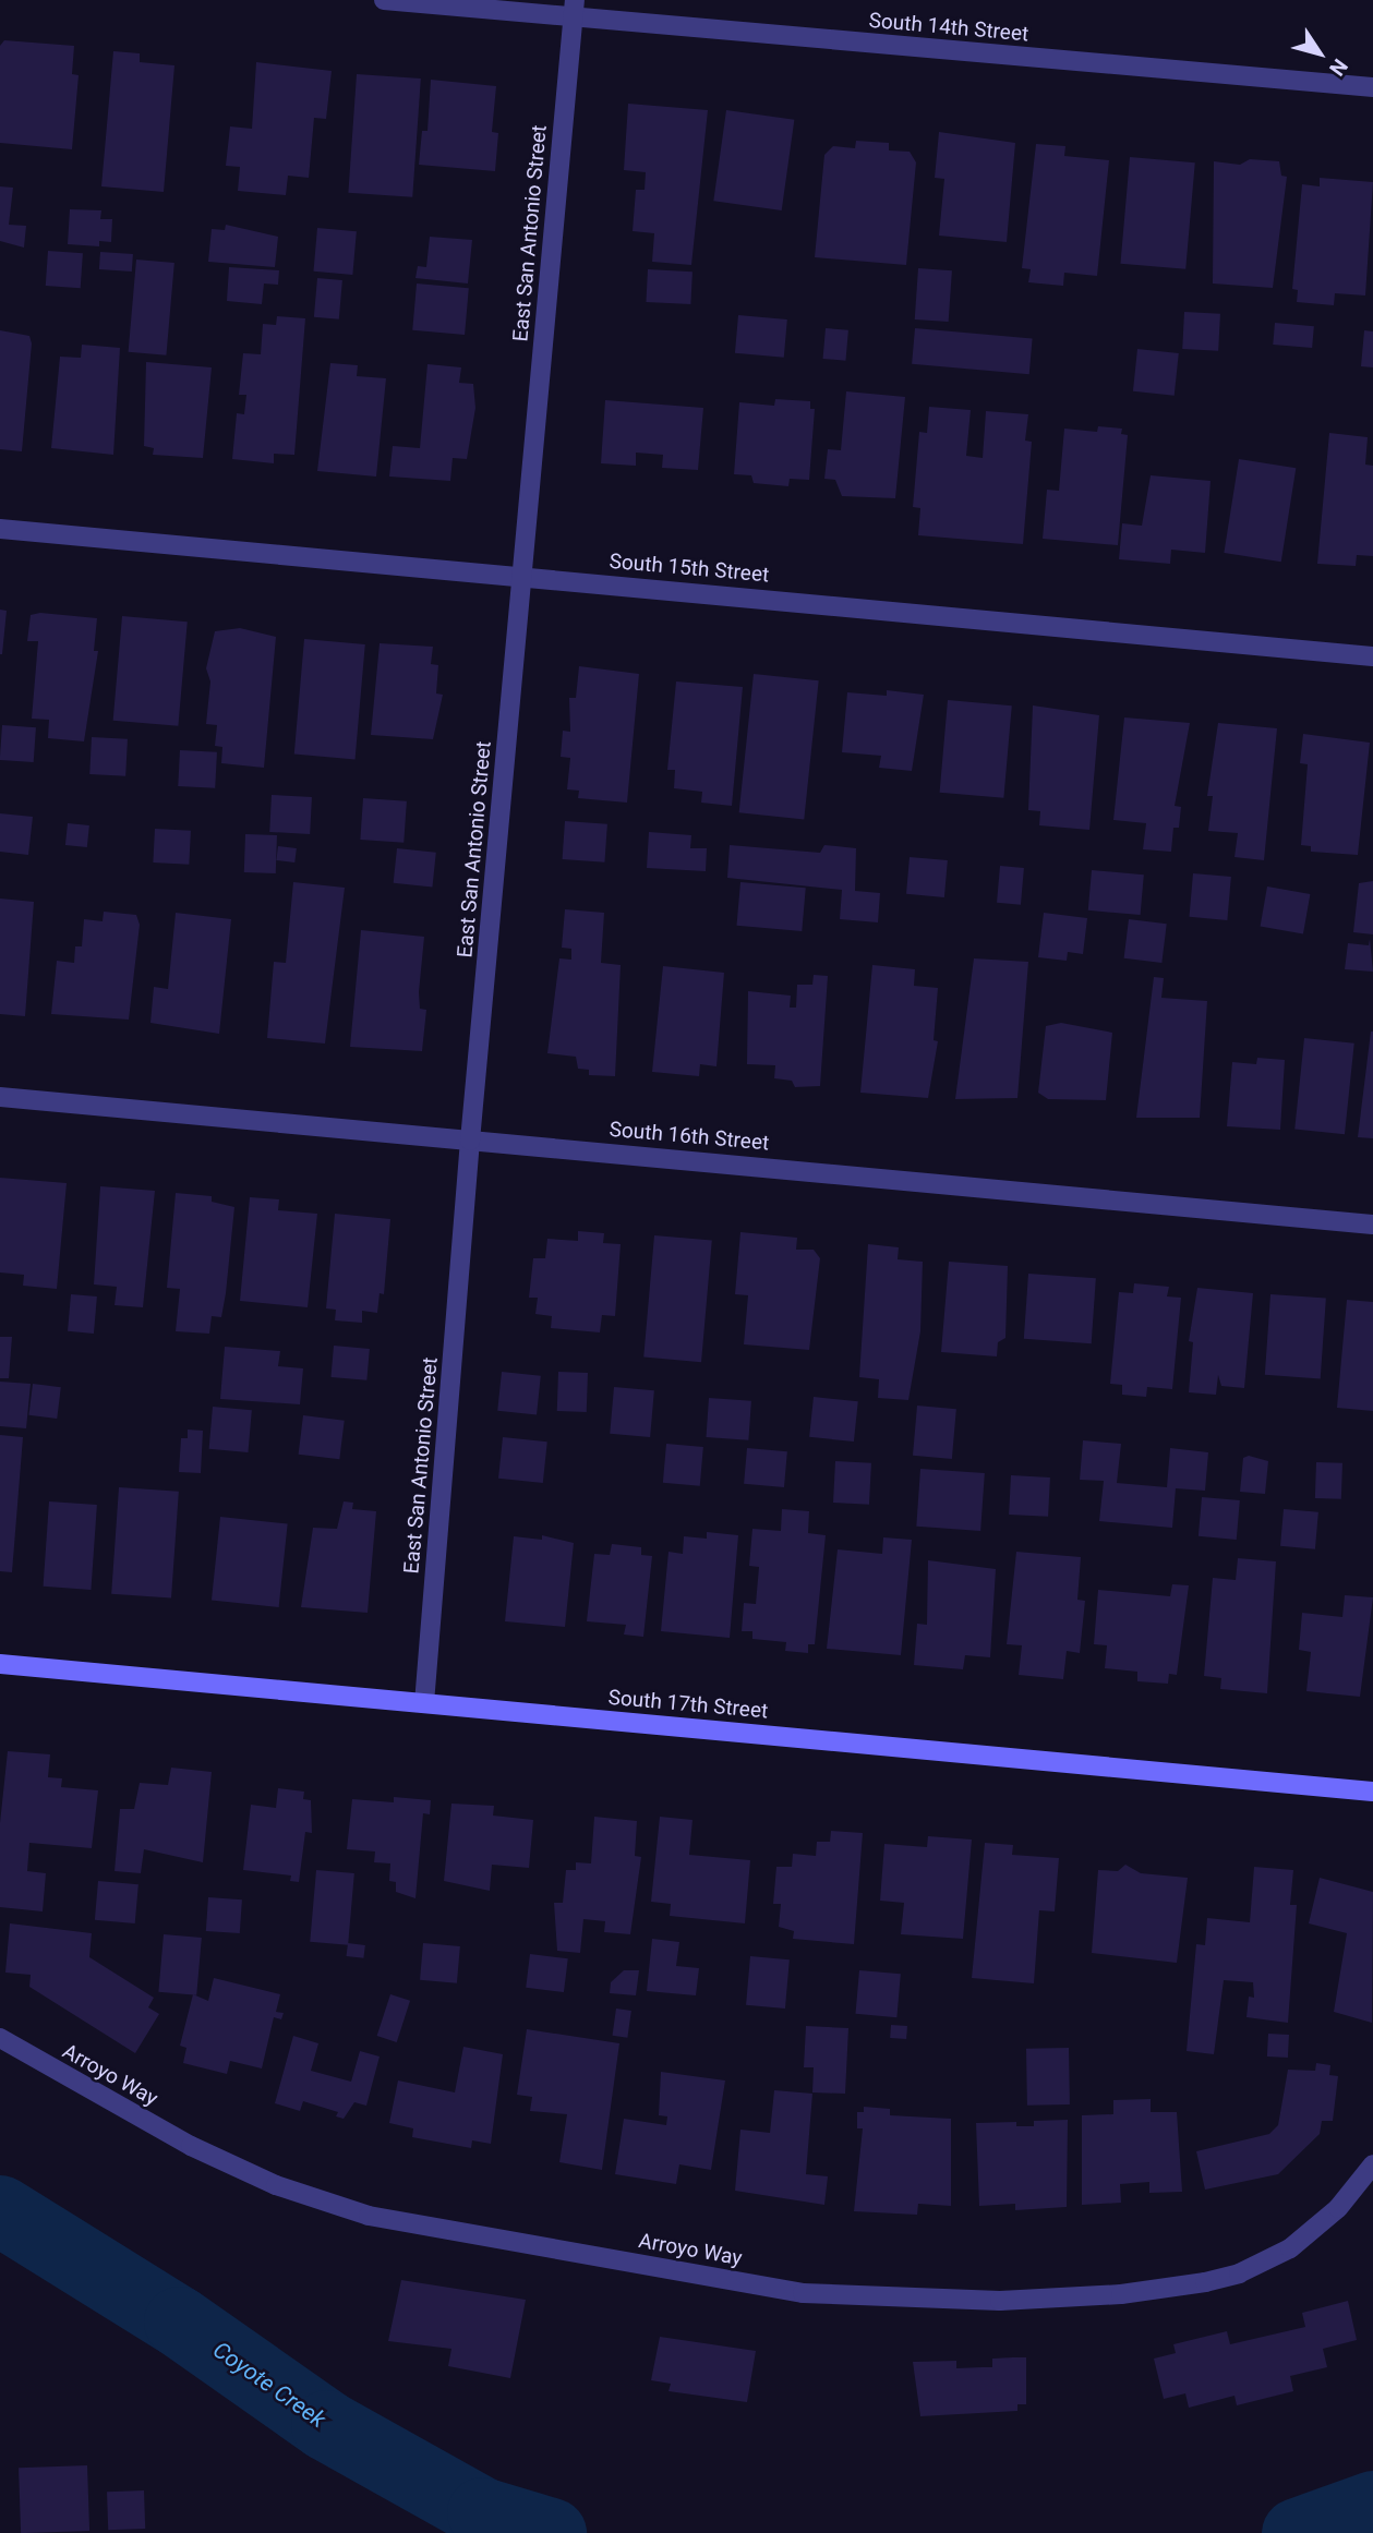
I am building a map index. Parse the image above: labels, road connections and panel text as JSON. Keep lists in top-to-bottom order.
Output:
{
  "streets": {
    "street": [
      "South 14th Street",
      "East San Antonio Street",
      "South 15th Street",
      "South 16th Street",
      "South 17th Street",
      "Arroyo Way"
    ]
  },
  "crossings": [
    ["South 14th Street", "East San Antonio Street"],
    ["East San Antonio Street", "South 15th Street"],
    ["East San Antonio Street", "South 16th Street"],
    ["East San Antonio Street", "South 17th Street"]
  ],
  "water": ["Coyote Creek"],
  "north": "bottom right"
}
